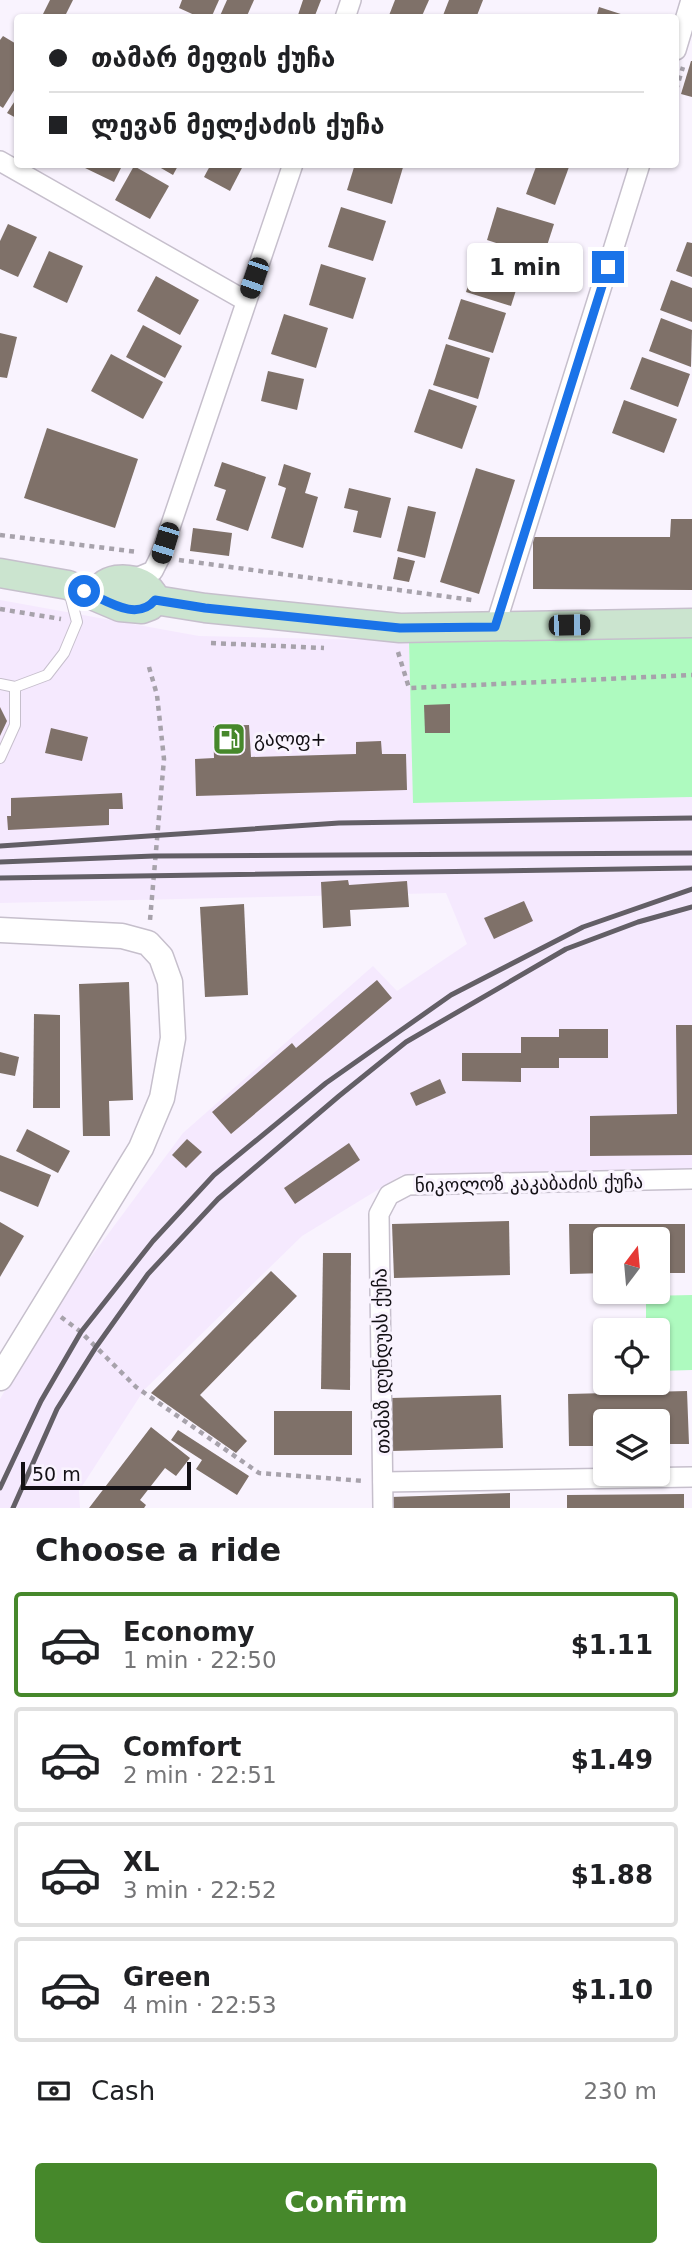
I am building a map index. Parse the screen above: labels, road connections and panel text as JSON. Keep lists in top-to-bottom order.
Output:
{
  "streets": {
    "street": ["ნიკოლოზ კაკაბაძის ქუჩა", "თამაზ დუნდუას ქუჩა"]
  },
  "crossings": [
    ["ნიკოლოზ კაკაბაძის ქუჩა", "თამაზ დუნდუას ქუჩა"]
  ],
  "places": {
    "fuel station": ["გალფ+"]
  },
  "scale_bar": "50 m",
  "north": "top",
  "page": {
    "banner": ["თამარ მეფის ქუჩა", "ლევან მელქაძის ქუჩა"],
    "bubble": "1 min",
    "scale": "50 m",
    "heading": "Choose a ride",
    "list": [
      {
        "name": "Economy",
        "note": "1 min · 22:50",
        "value": "$1.11"
      },
      {
        "name": "Comfort",
        "note": "2 min · 22:51",
        "value": "$1.49"
      },
      {
        "name": "XL",
        "note": "3 min · 22:52",
        "value": "$1.88"
      },
      {
        "name": "Green",
        "note": "4 min · 22:53",
        "value": "$1.10"
      }
    ],
    "pay": ["Cash", "230 m"],
    "buttons": "Confirm"
  }
}
